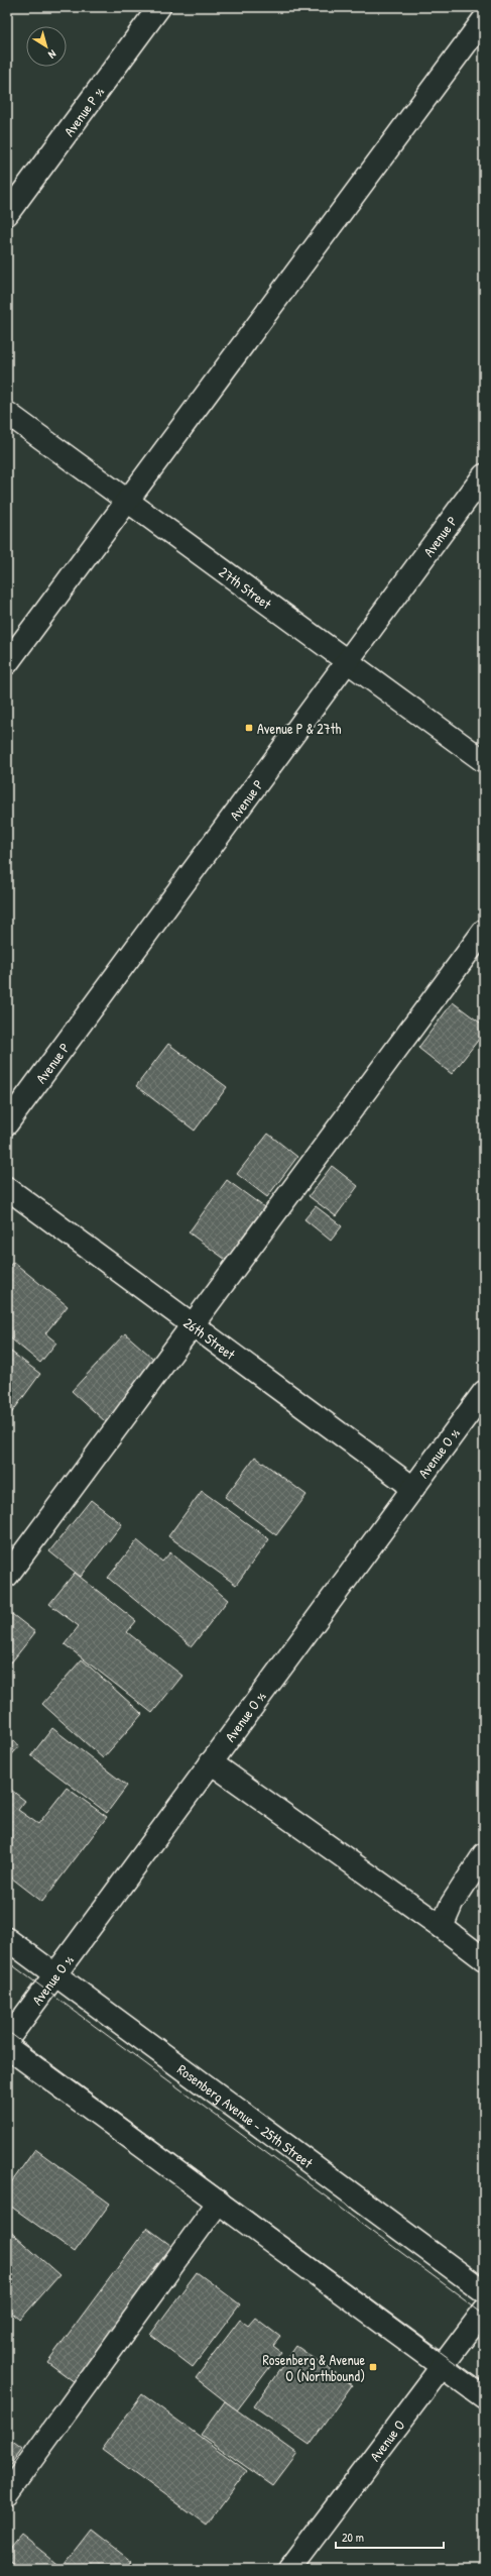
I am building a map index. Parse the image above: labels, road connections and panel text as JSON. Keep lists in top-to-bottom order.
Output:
{
  "streets": {
    "main road": [
      "Avenue P ½",
      "Avenue P",
      "27th Street",
      "26th Street",
      "Avenue O ½",
      "Rosenberg Avenue - 25th Street",
      "Avenue O"
    ]
  },
  "crossings": [
    ["Avenue P", "27th Street"],
    ["26th Street", "Avenue O ½"],
    ["Avenue O ½", "Rosenberg Avenue - 25th Street"]
  ],
  "places": {
    "transit": ["Avenue P & 27th", "Rosenberg & Avenue O (Northbound)"]
  },
  "scale_bar": "20 m",
  "north": "bottom right"
}
